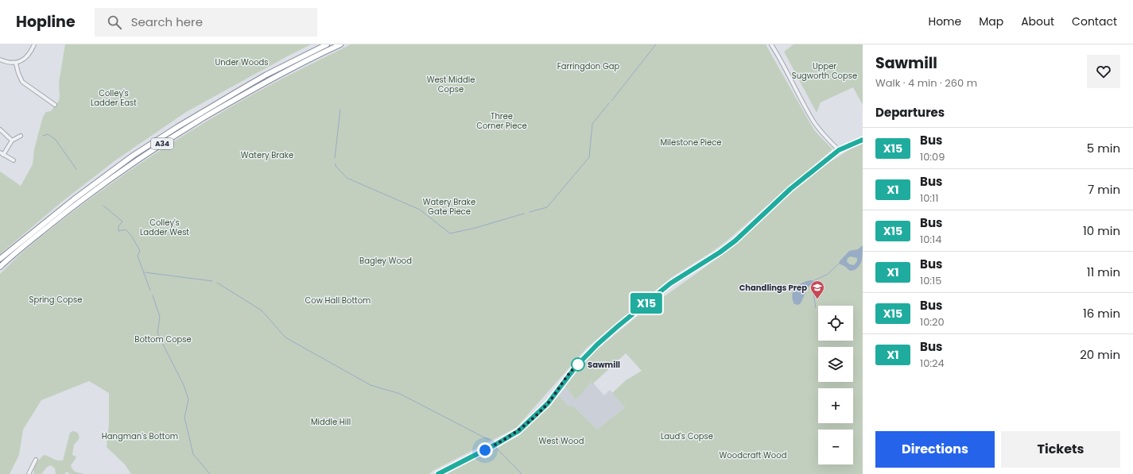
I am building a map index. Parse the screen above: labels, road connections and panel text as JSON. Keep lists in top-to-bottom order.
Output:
{
  "streets": {
    "highway": ["A34"]
  },
  "parks": [
    "Under Woods",
    "Farringdon Gap",
    "Upper Sugworth Copse",
    "West Middle Copse",
    "Colley's Ladder East",
    "Three Corner Piece",
    "Milestone Piece",
    "Watery Brake",
    "Watery Brake Gate Piece",
    "Colley's Ladder West",
    "Bagley Wood",
    "Spring Copse",
    "Cow Hall Bottom",
    "Bottom Copse",
    "Middle Hill",
    "Hangman's Bottom",
    "Laud's Copse",
    "West Wood",
    "Woodcraft Wood"
  ],
  "places": {
    "school or university": ["Chandlings Prep"],
    "other": ["Sawmill"]
  },
  "lines": ["bus line X15"],
  "page": {
    "header": "Hopline",
    "search": "Search here",
    "nav": [
      "Home",
      "Map",
      "About",
      "Contact"
    ],
    "on_map": "X15",
    "heading": [
      ["Sawmill", "Walk · 4 min · 260 m"],
      "Departures"
    ],
    "list": [
      {
        "mark": "X15",
        "name": "Bus",
        "note": "10:09",
        "value": "5 min"
      },
      {
        "mark": "X1",
        "name": "Bus",
        "note": "10:11",
        "value": "7 min"
      },
      {
        "mark": "X15",
        "name": "Bus",
        "note": "10:14",
        "value": "10 min"
      },
      {
        "mark": "X1",
        "name": "Bus",
        "note": "10:15",
        "value": "11 min"
      },
      {
        "mark": "X15",
        "name": "Bus",
        "note": "10:20",
        "value": "16 min"
      },
      {
        "mark": "X1",
        "name": "Bus",
        "note": "10:24",
        "value": "20 min"
      }
    ],
    "map_buttons": ["+", "−"],
    "buttons": ["Directions", "Tickets"]
  }
}
